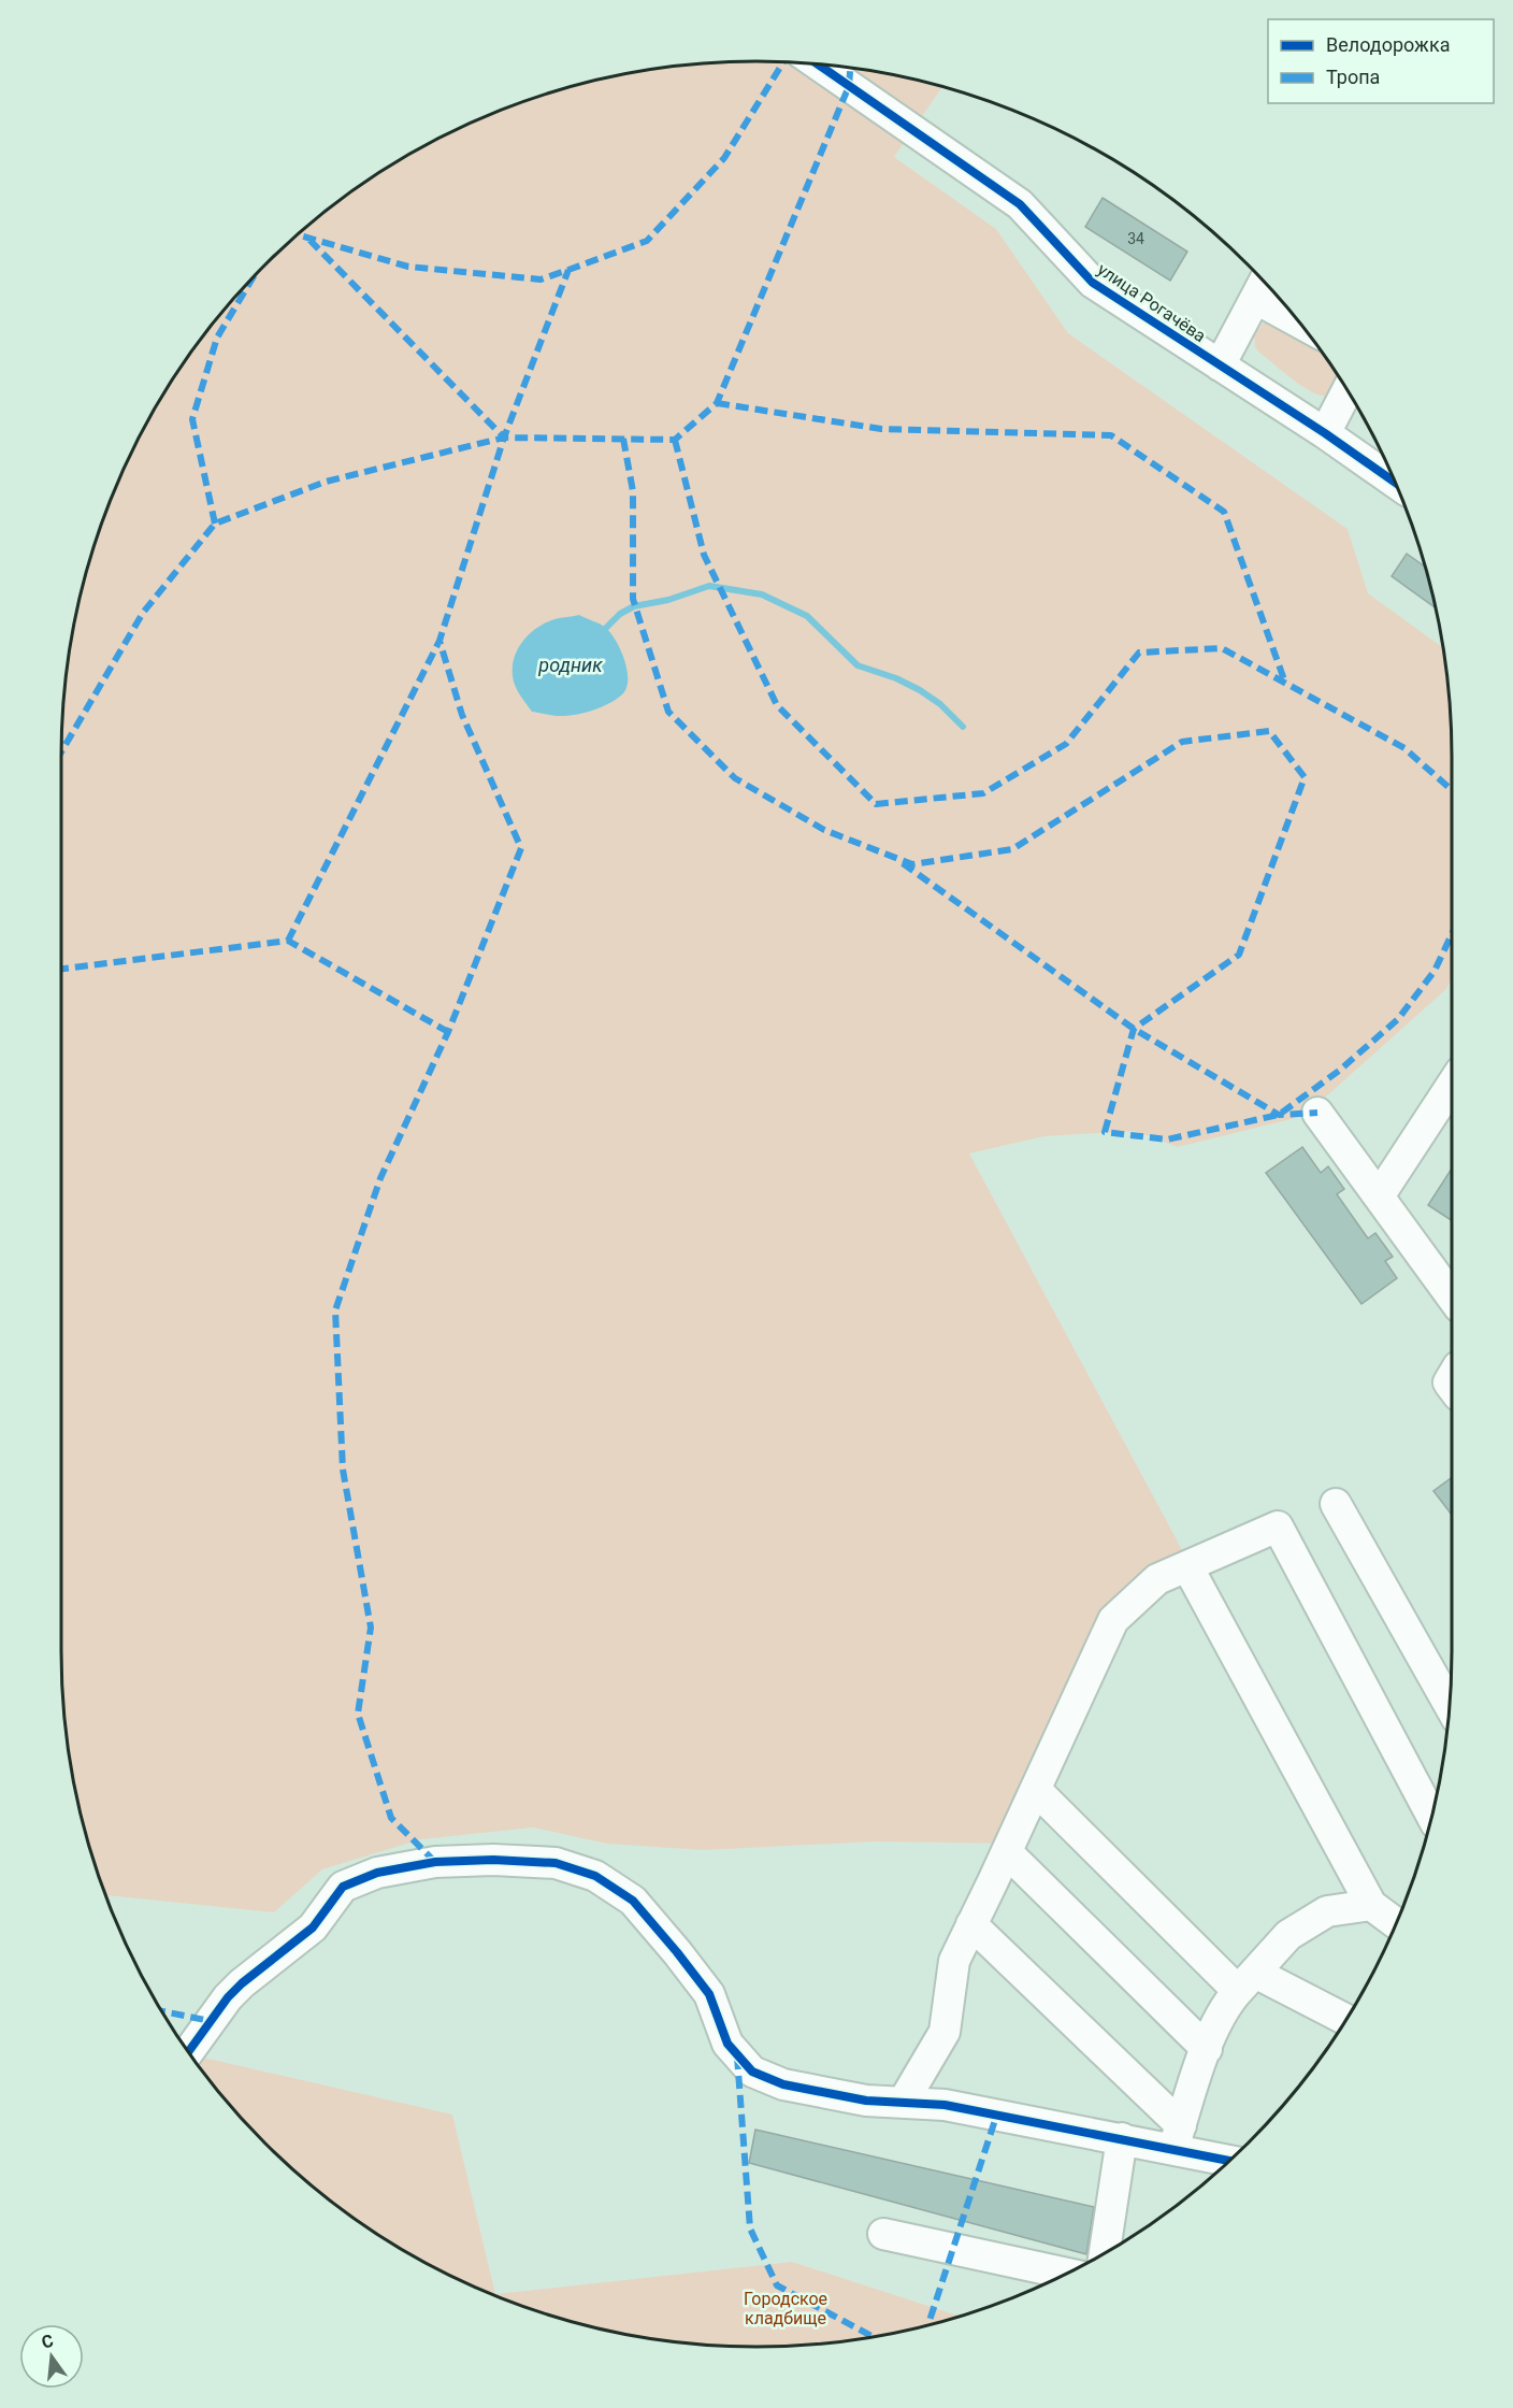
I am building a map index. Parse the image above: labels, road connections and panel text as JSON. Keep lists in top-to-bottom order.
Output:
{
  "streets": {
    "street": ["улица Рогачёва"]
  },
  "water": ["родник"],
  "parks": ["Городское кладбище"],
  "house_numbers": ["34"],
  "legend": ["Велодорожка", "Тропа"],
  "north": "top"
}
